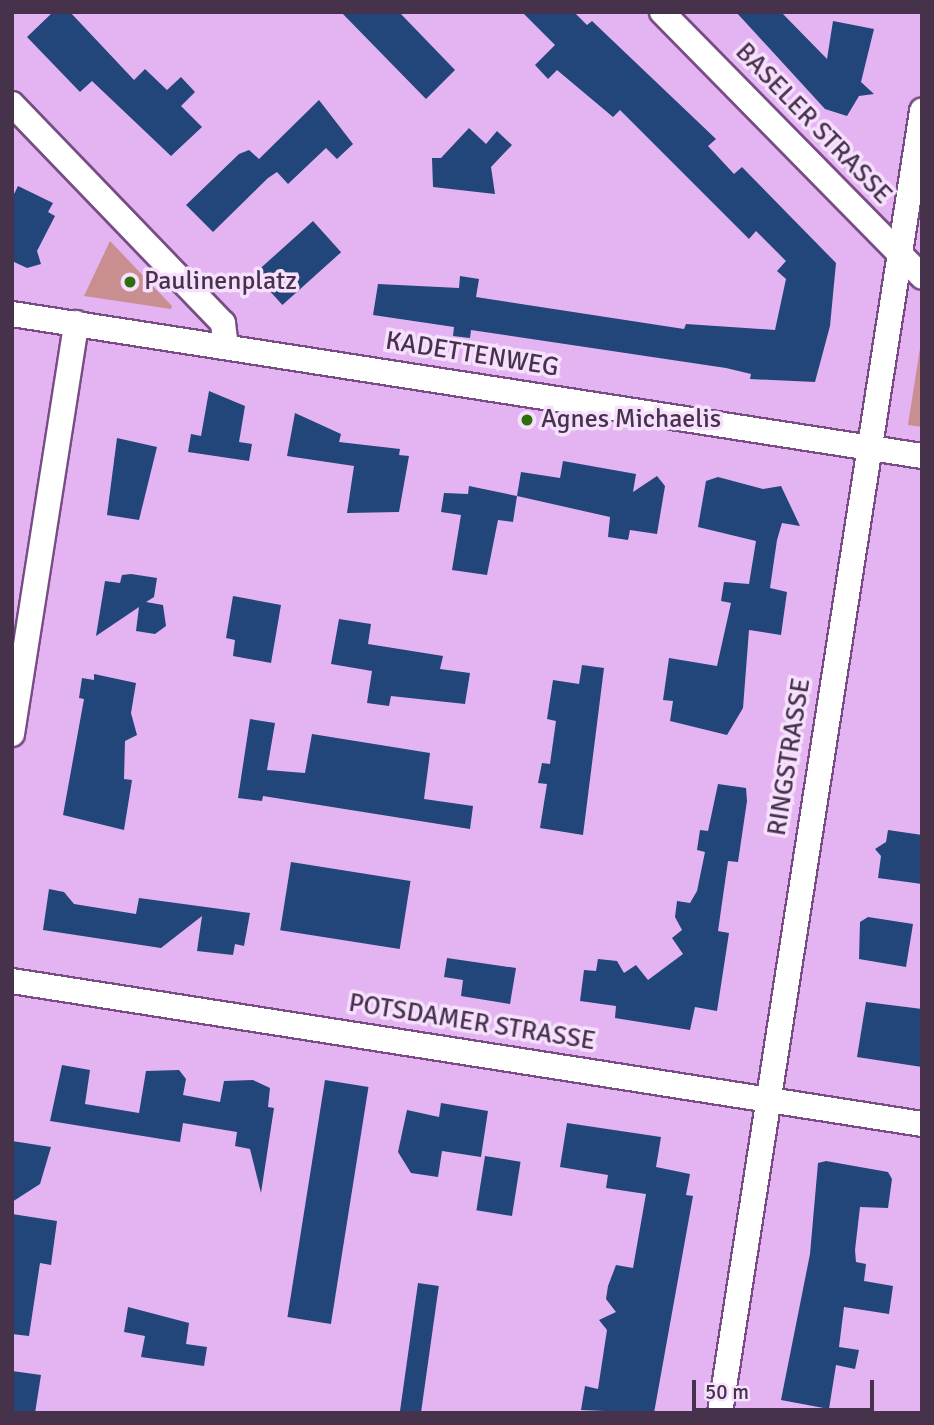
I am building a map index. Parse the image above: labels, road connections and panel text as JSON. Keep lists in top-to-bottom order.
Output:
{
  "streets": {
    "street": [
      "BASELER STRASSE",
      "KADETTENWEG",
      "RINGSTRASSE",
      "POTSDAMER STRASSE"
    ]
  },
  "crossings": [
    ["BASELER STRASSE", "RINGSTRASSE"],
    ["KADETTENWEG", "RINGSTRASSE"],
    ["RINGSTRASSE", "POTSDAMER STRASSE"]
  ],
  "places": ["Paulinenplatz", "Agnes Michaelis"],
  "scale_bar": "50 m"
}
